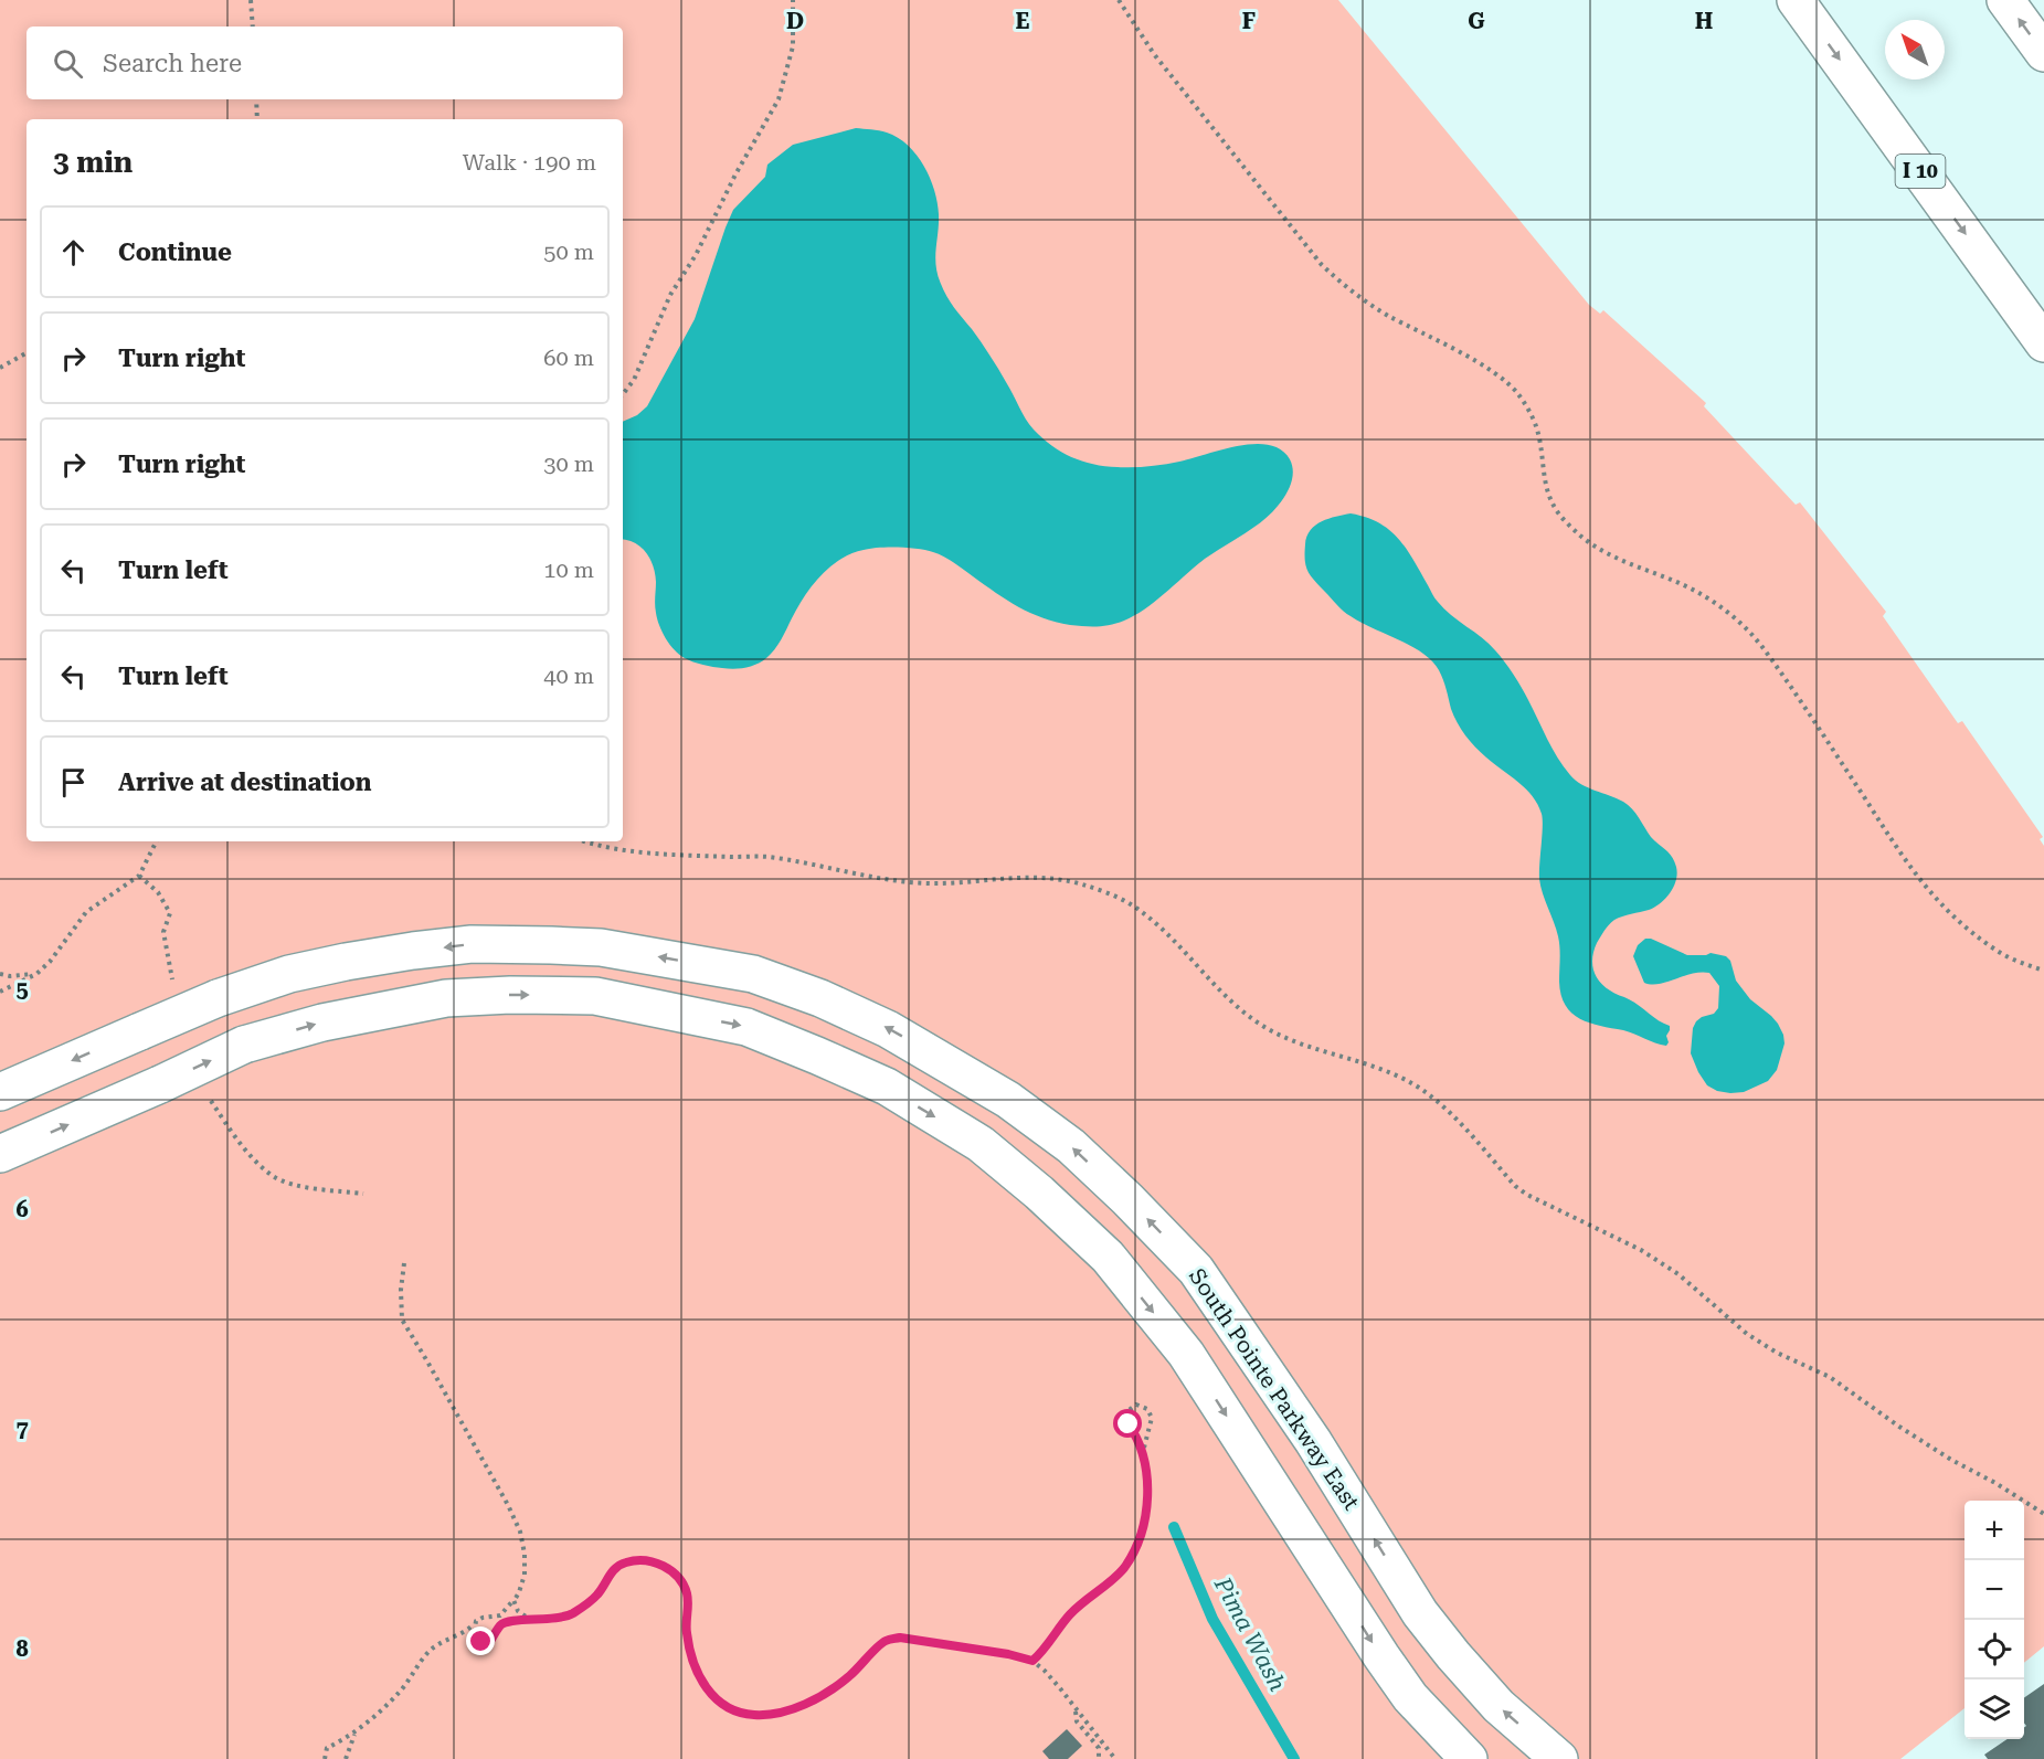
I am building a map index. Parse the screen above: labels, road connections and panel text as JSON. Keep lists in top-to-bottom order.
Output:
{
  "streets": {
    "main road": ["I 10", "South Pointe Parkway East"]
  },
  "one_way": ["South Pointe Parkway East"],
  "water": ["Pima Wash"],
  "north": "top left",
  "page": {
    "search": "Search here",
    "heading": ["3 min", "Walk · 190 m"],
    "list": [
      ["Continue", "50 m"],
      ["Turn right", "60 m"],
      ["Turn right", "30 m"],
      ["Turn left", "10 m"],
      ["Turn left", "40 m"],
      "Arrive at destination"
    ],
    "map_buttons": ["+", "−"]
  },
  "grid": {
    "columns": [
      "D",
      "E",
      "F",
      "G",
      "H"
    ],
    "rows": [
      "5",
      "6",
      "7",
      "8"
    ]
  }
}
